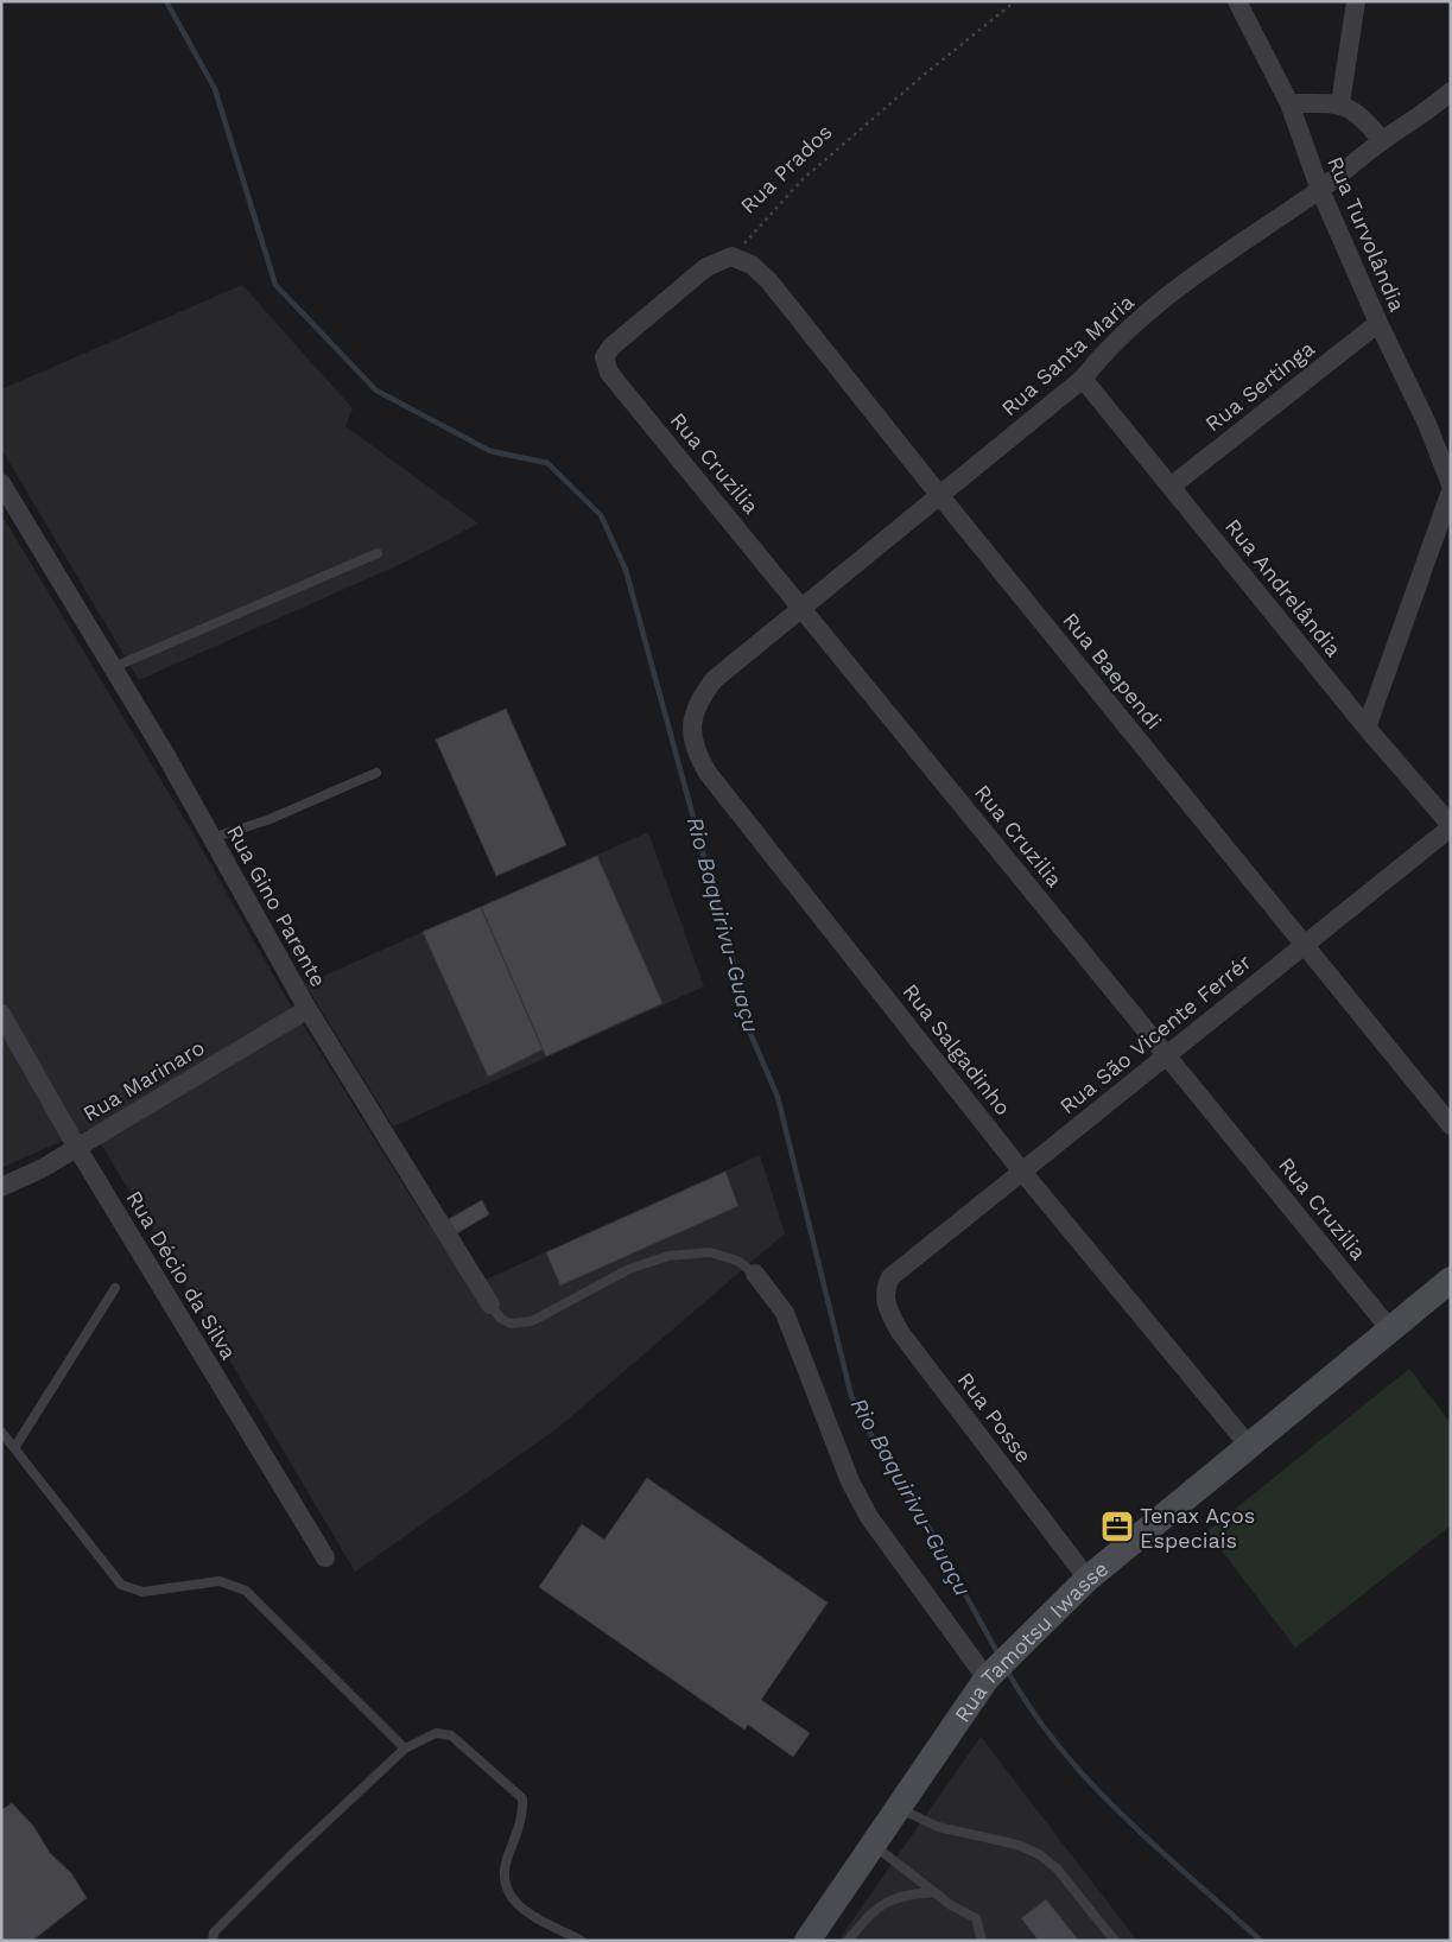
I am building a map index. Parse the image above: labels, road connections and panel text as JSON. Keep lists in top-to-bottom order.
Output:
{
  "streets": {
    "street": [
      "Rua Turvolândia",
      "Rua Santa Maria",
      "Rua Sertinga",
      "Rua Cruzilia",
      "Rua Andrelândia",
      "Rua Baependi",
      "Rua Gino Parente",
      "Rua São Vicente Ferrér",
      "Rua Salgadinho",
      "Rua Marinaro",
      "Rua Décio da Silva",
      "Rua Posse",
      "Rua Tamotsu Iwasse"
    ],
    "path": ["Rua Prados"]
  },
  "crossings": [
    ["Rua Prados", "Rua Cruzilia"],
    ["Rua Prados", "Rua Baependi"],
    ["Rua Turvolândia", "Rua Santa Maria"],
    ["Rua Turvolândia", "Rua Sertinga"],
    ["Rua Santa Maria", "Rua Cruzilia"],
    ["Rua Santa Maria", "Rua Andrelândia"],
    ["Rua Santa Maria", "Rua Baependi"],
    ["Rua Santa Maria", "Rua Salgadinho"],
    ["Rua Sertinga", "Rua Andrelândia"],
    ["Rua Cruzilia", "Rua Baependi"],
    ["Rua Cruzilia", "Rua São Vicente Ferrér"],
    ["Rua Cruzilia", "Rua Tamotsu Iwasse"],
    ["Rua Andrelândia", "Rua São Vicente Ferrér"],
    ["Rua Baependi", "Rua São Vicente Ferrér"],
    ["Rua Gino Parente", "Rua Marinaro"],
    ["Rua São Vicente Ferrér", "Rua Salgadinho"],
    ["Rua São Vicente Ferrér", "Rua Posse"],
    ["Rua Salgadinho", "Rua Tamotsu Iwasse"],
    ["Rua Marinaro", "Rua Décio da Silva"],
    ["Rua Posse", "Rua Tamotsu Iwasse"]
  ],
  "water": ["Rio Baquirivu-Guaçu"],
  "places": {
    "office": ["Tenax Aços Especiais"]
  }
}
